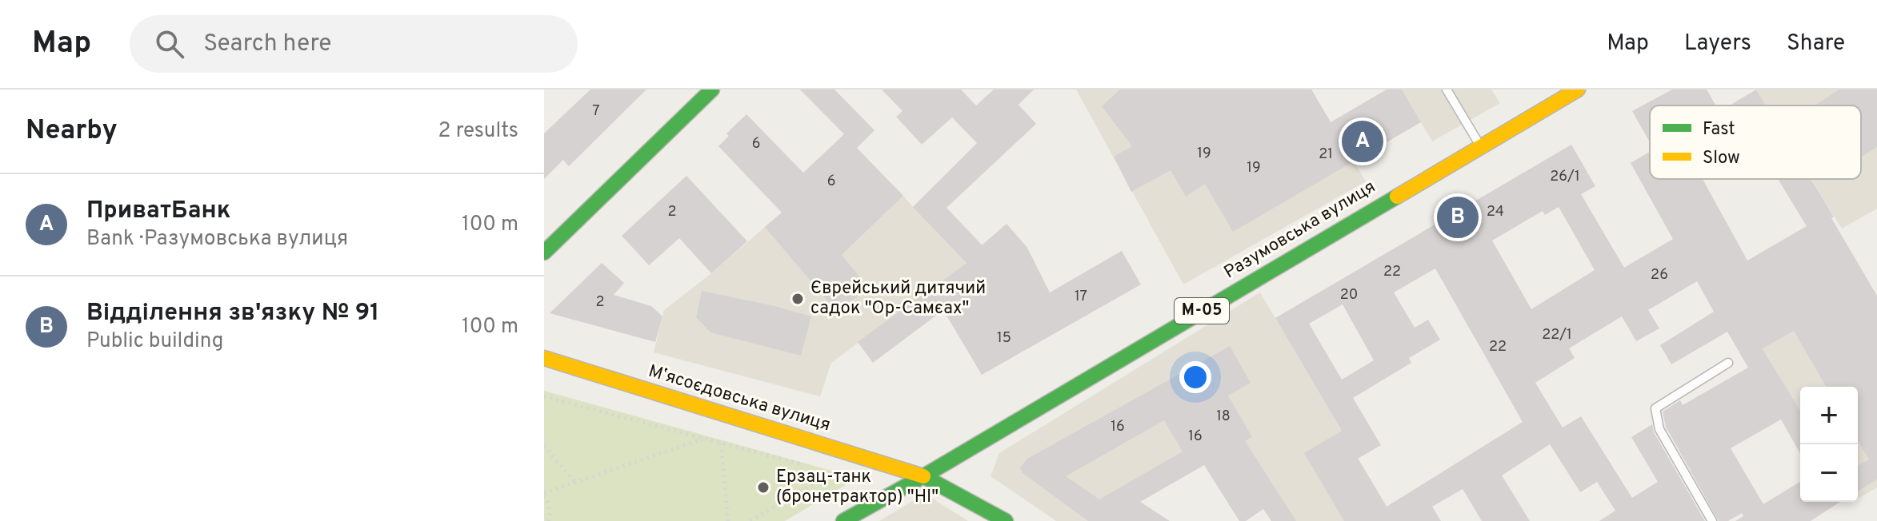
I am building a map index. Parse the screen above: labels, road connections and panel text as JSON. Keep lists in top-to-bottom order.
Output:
{
  "streets": {
    "main road": ["Разумовська вулиця", "М-05", "Мʼясоєдовська вулиця"]
  },
  "crossings": [
    ["Разумовська вулиця", "Мʼясоєдовська вулиця"]
  ],
  "places": ["Єврейський дитячий садок \"Ор-Самєах\"", "Ерзац-танк (бронетрактор) \"НІ\""],
  "house_numbers": [
    "7",
    "6",
    "19",
    "21",
    "19",
    "26/1",
    "6",
    "2",
    "24",
    "22",
    "26",
    "20",
    "17",
    "2",
    "22/1",
    "15",
    "22",
    "18",
    "16",
    "16"
  ],
  "legend": ["Fast", "Slow"],
  "page": {
    "header": "Map",
    "search": "Search here",
    "nav": ["Map", "Layers", "Share"],
    "heading": ["Nearby", "2 results"],
    "pins": ["A", "B"],
    "list": [
      {
        "mark": "A",
        "name": "ПриватБанк",
        "note": "Bank · Разумовська вулиця",
        "value": "100 m"
      },
      {
        "mark": "B",
        "name": "Відділення зв'язку № 91",
        "note": "Public building",
        "value": "100 m"
      }
    ],
    "map_buttons": ["+", "−"]
  }
}
